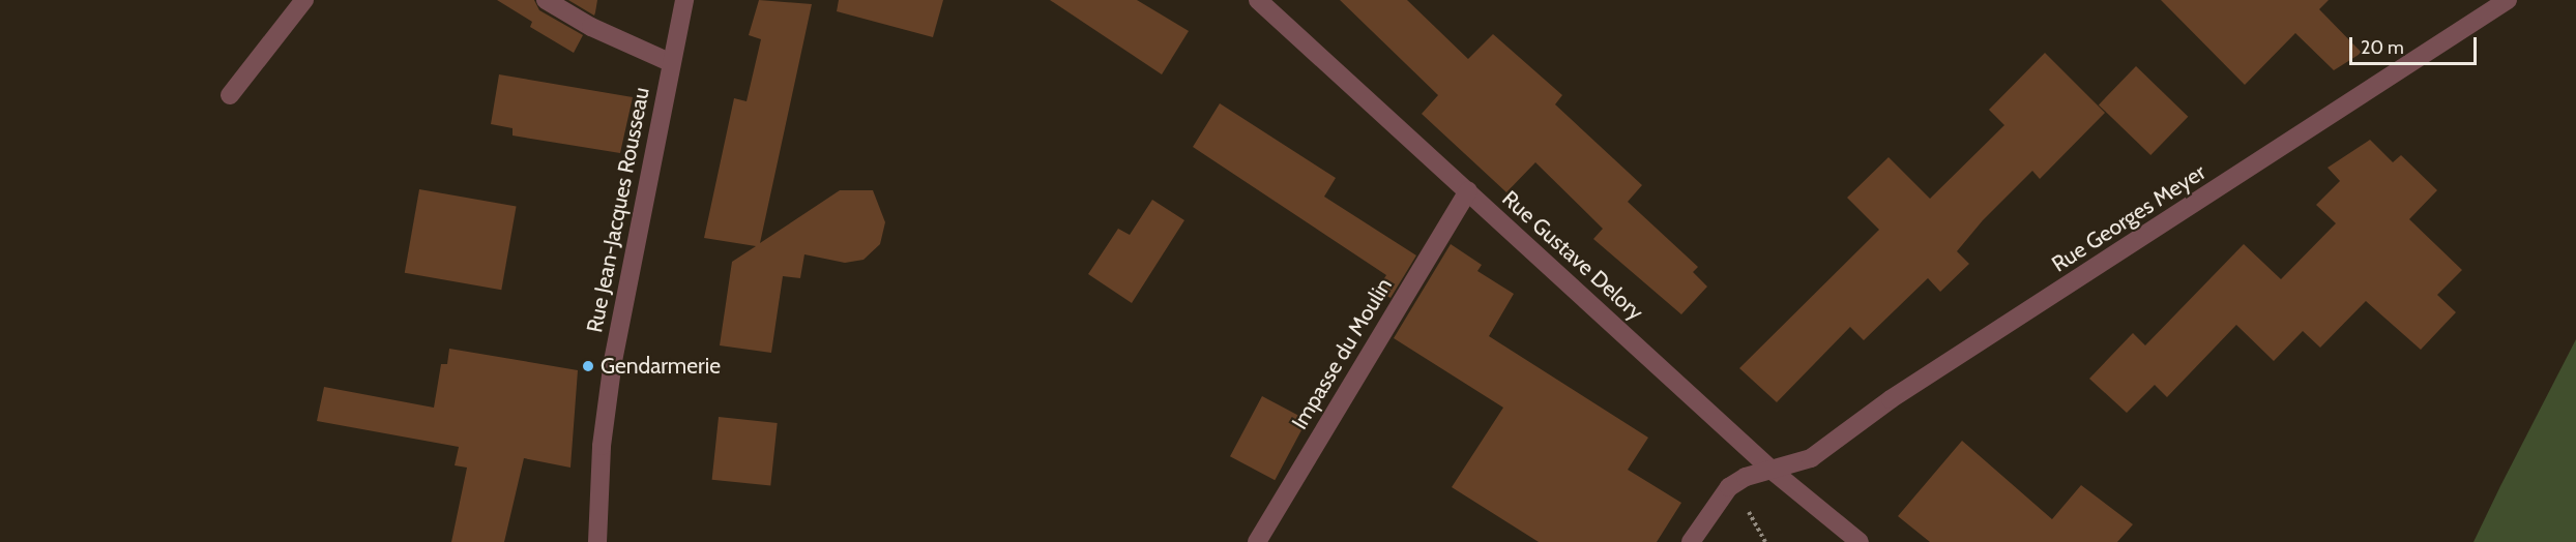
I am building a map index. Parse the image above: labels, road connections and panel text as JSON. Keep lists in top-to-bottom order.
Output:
{
  "streets": {
    "street": [
      "Rue Jean-Jacques Rousseau",
      "Rue Georges Meyer",
      "Rue Gustave Delory",
      "Impasse du Moulin"
    ]
  },
  "crossings": [
    ["Rue Georges Meyer", "Rue Gustave Delory"],
    ["Rue Gustave Delory", "Impasse du Moulin"]
  ],
  "places": ["Gendarmerie"],
  "scale_bar": "20 m"
}
